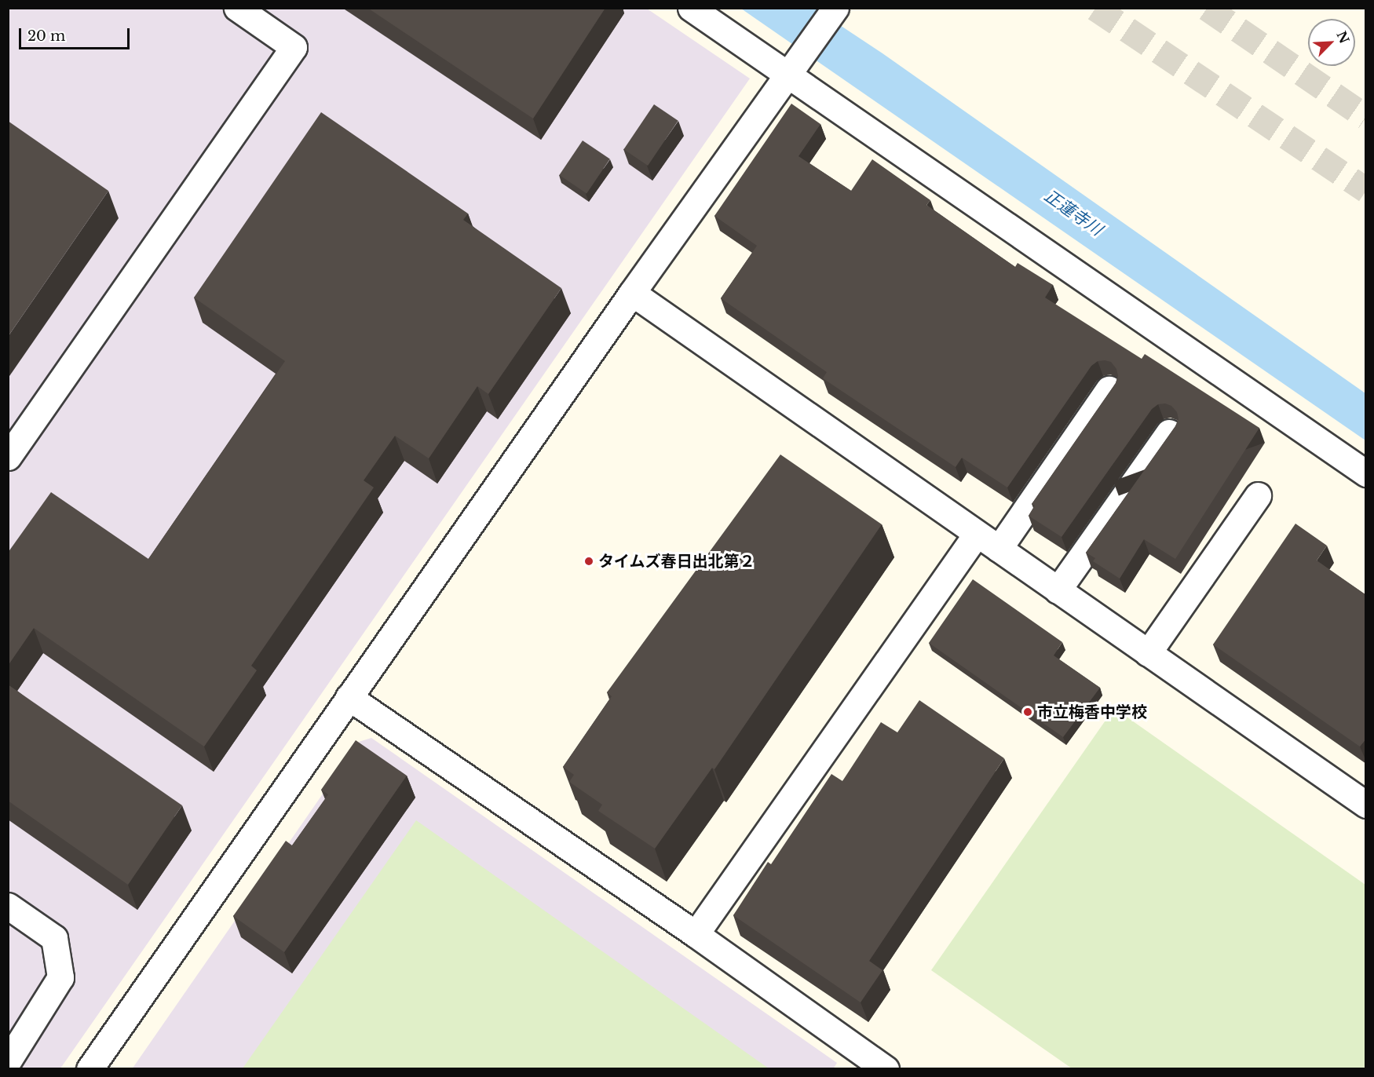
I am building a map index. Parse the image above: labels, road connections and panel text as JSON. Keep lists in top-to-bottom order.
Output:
{
  "water": ["正蓮寺川"],
  "places": ["タイムズ春日出北第２", "市立梅香中学校"],
  "scale_bar": "20 m",
  "north": "top right"
}
